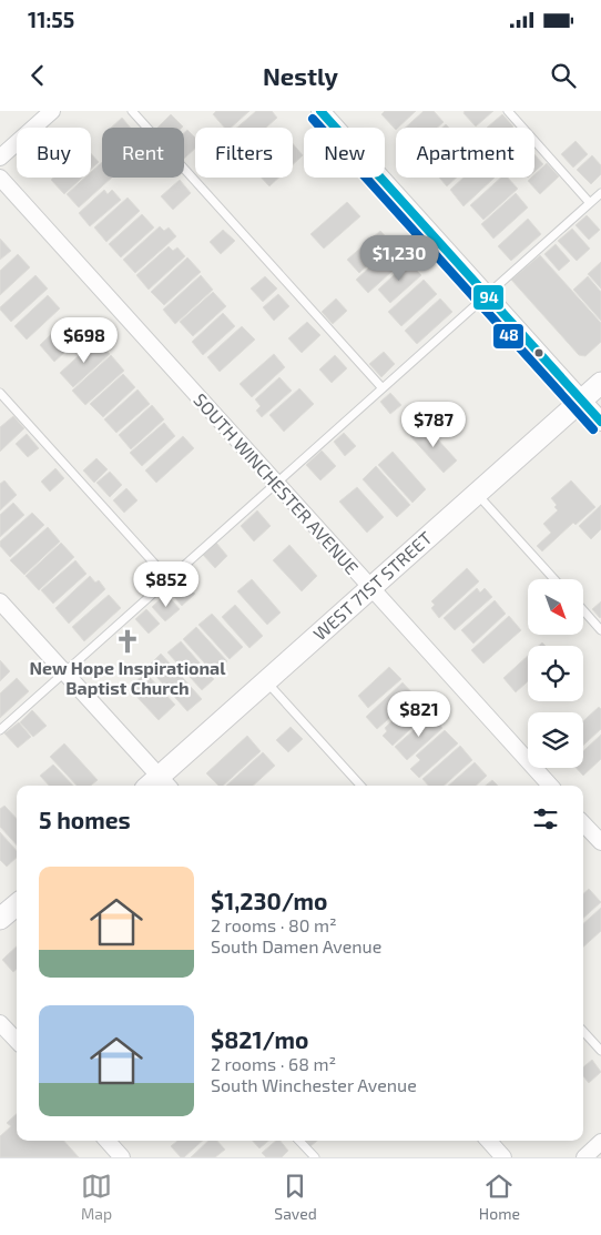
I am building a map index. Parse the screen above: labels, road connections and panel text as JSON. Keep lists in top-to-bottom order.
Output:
{
  "streets": {
    "main road": ["WEST 71ST STREET"],
    "street": ["SOUTH WINCHESTER AVENUE"]
  },
  "crossings": [
    ["SOUTH WINCHESTER AVENUE", "WEST 71ST STREET"]
  ],
  "places": {
    "church": ["New Hope Inspirational Baptist Church"]
  },
  "lines": ["transit line 94", "transit line 48"],
  "north": "bottom right",
  "page": {
    "status": "11:55",
    "header": "Nestly",
    "chip": [
      "Buy",
      "Rent",
      "Filters",
      "New",
      "Apartment"
    ],
    "price": [
      "$1,230",
      "$698",
      "$787",
      "$852",
      "$821"
    ],
    "heading": "5 homes",
    "list": [
      {
        "name": "$1,230/mo",
        "note": "2 rooms · 80 m² · South Damen Avenue"
      },
      {
        "name": "$821/mo",
        "note": "2 rooms · 68 m² · South Winchester Avenue"
      }
    ],
    "tabs": ["Map", "Saved", "Home"]
  }
}
